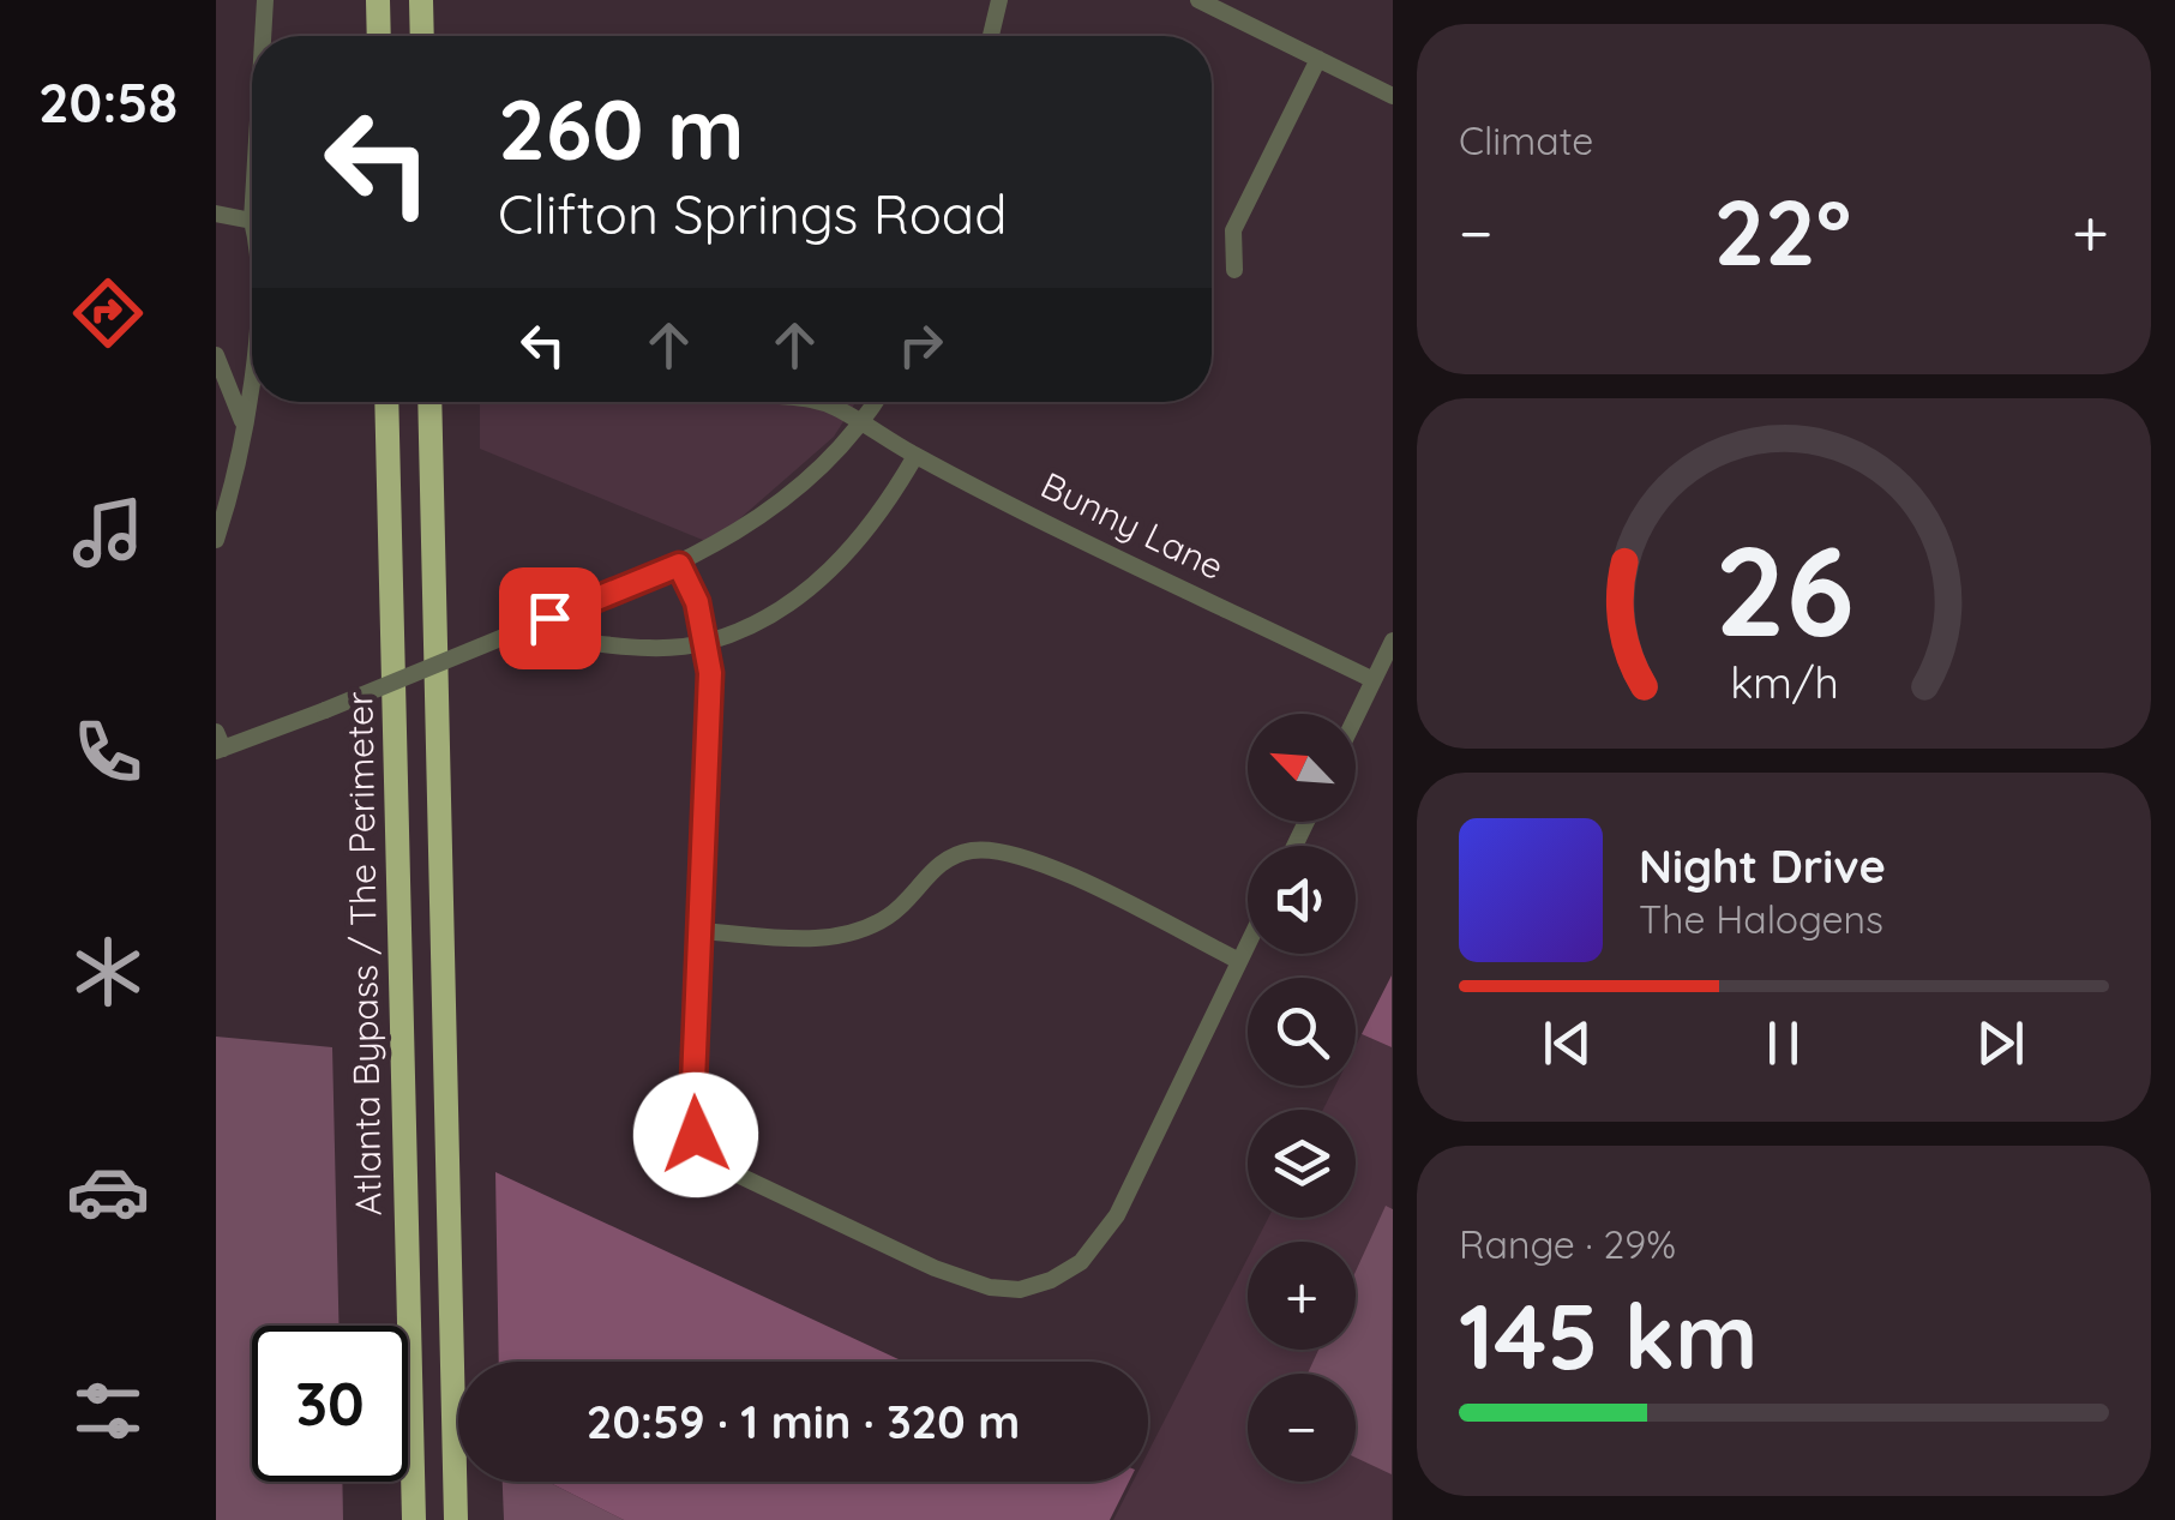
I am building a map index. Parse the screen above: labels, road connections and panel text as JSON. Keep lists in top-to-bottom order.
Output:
{
  "streets": {
    "highway": ["Atlanta Bypass / The Perimeter"],
    "street": ["Bunny Lane"]
  },
  "north": "top left",
  "page": {
    "tabs": "20:58",
    "tile": [
      "Climate",
      ["Range · 29%", "145 km"]
    ],
    "turn": ["260 m", "Clifton Springs Road"],
    "heat": ["−", "22°", "+"],
    "map_buttons": ["+", "−"],
    "song": ["Night Drive", "The Halogens"],
    "limit": "30",
    "trip": "20:59 · 1 min · 320 m",
    "gauge": ["26", "km/h"]
  }
}
